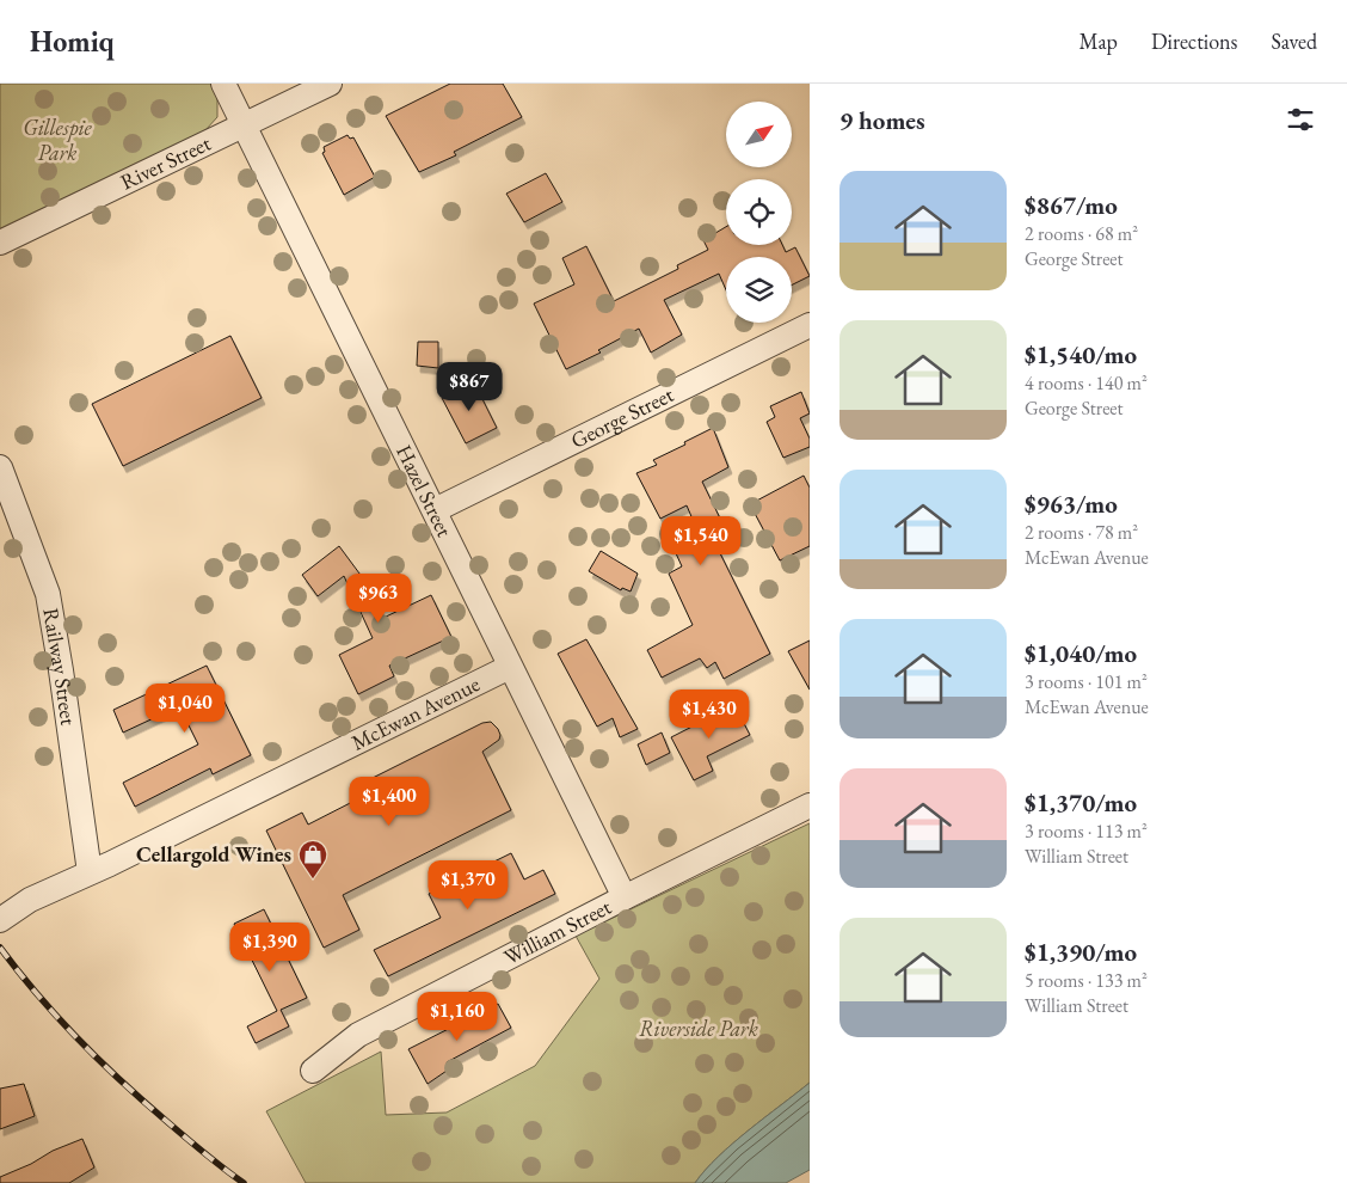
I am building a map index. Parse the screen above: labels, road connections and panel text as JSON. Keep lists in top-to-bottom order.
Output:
{
  "streets": {
    "street": [
      "River Street",
      "George Street",
      "Hazel Street",
      "Railway Street",
      "McEwan Avenue",
      "William Street"
    ]
  },
  "crossings": [
    ["River Street", "Hazel Street"],
    ["George Street", "Hazel Street"],
    ["Hazel Street", "McEwan Avenue"],
    ["Hazel Street", "William Street"],
    ["Railway Street", "McEwan Avenue"]
  ],
  "parks": ["Gillespie Park", "Riverside Park"],
  "places": {
    "shop": ["Cellargold Wines"]
  },
  "north": "top right",
  "page": {
    "header": "Homiq",
    "nav": ["Map", "Directions", "Saved"],
    "heading": "9 homes",
    "list": [
      {
        "name": "$867/mo",
        "note": "2 rooms · 68 m² · George Street"
      },
      {
        "name": "$1,540/mo",
        "note": "4 rooms · 140 m² · George Street"
      },
      {
        "name": "$963/mo",
        "note": "2 rooms · 78 m² · McEwan Avenue"
      },
      {
        "name": "$1,040/mo",
        "note": "3 rooms · 101 m² · McEwan Avenue"
      },
      {
        "name": "$1,370/mo",
        "note": "3 rooms · 113 m² · William Street"
      },
      {
        "name": "$1,390/mo",
        "note": "5 rooms · 133 m² · William Street"
      }
    ],
    "price": [
      "$867",
      "$1,540",
      "$963",
      "$1,040",
      "$1,430",
      "$1,400",
      "$1,370",
      "$1,390",
      "$1,160"
    ]
  }
}
